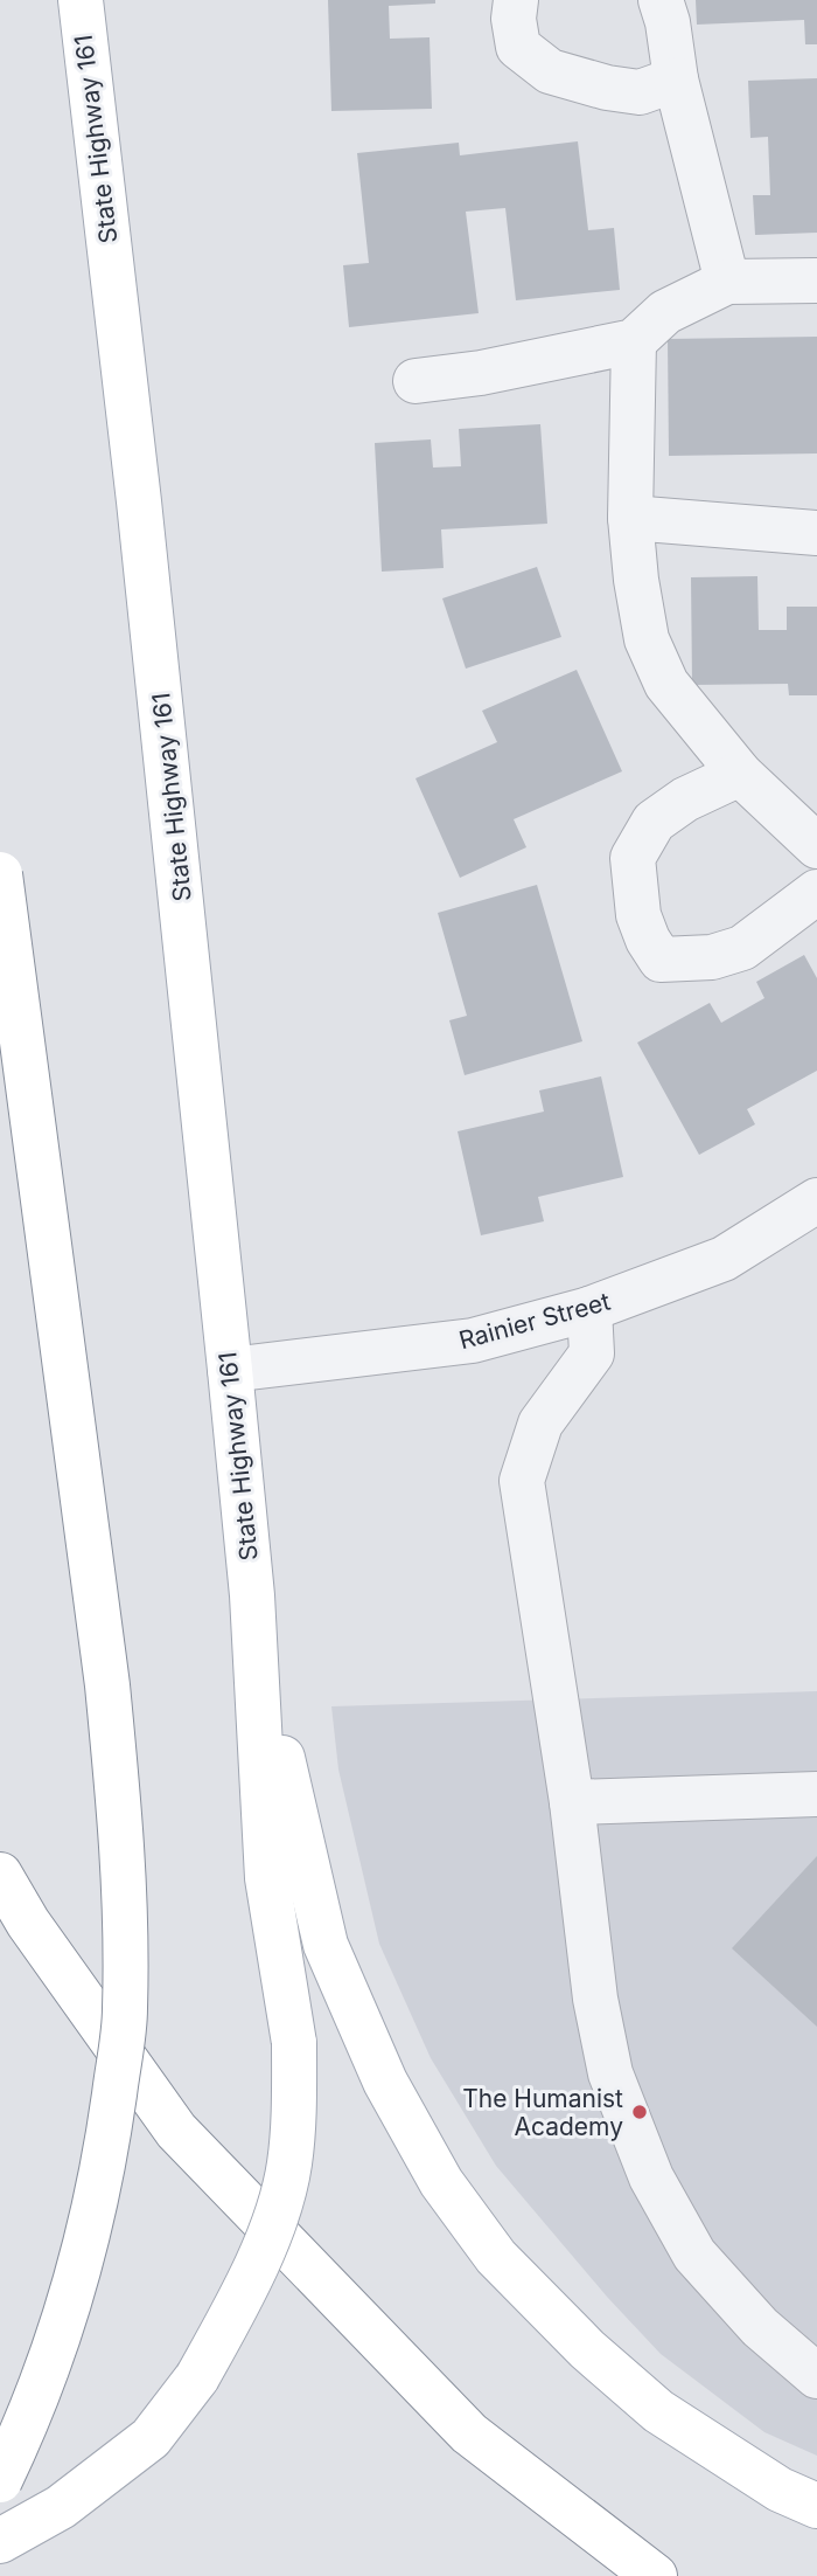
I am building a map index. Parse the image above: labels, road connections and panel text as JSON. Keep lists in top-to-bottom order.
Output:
{
  "streets": {
    "main road": ["State Highway 161"],
    "street": ["Rainier Street"]
  },
  "crossings": [
    ["State Highway 161", "Rainier Street"]
  ],
  "places": ["The Humanist Academy"]
}
